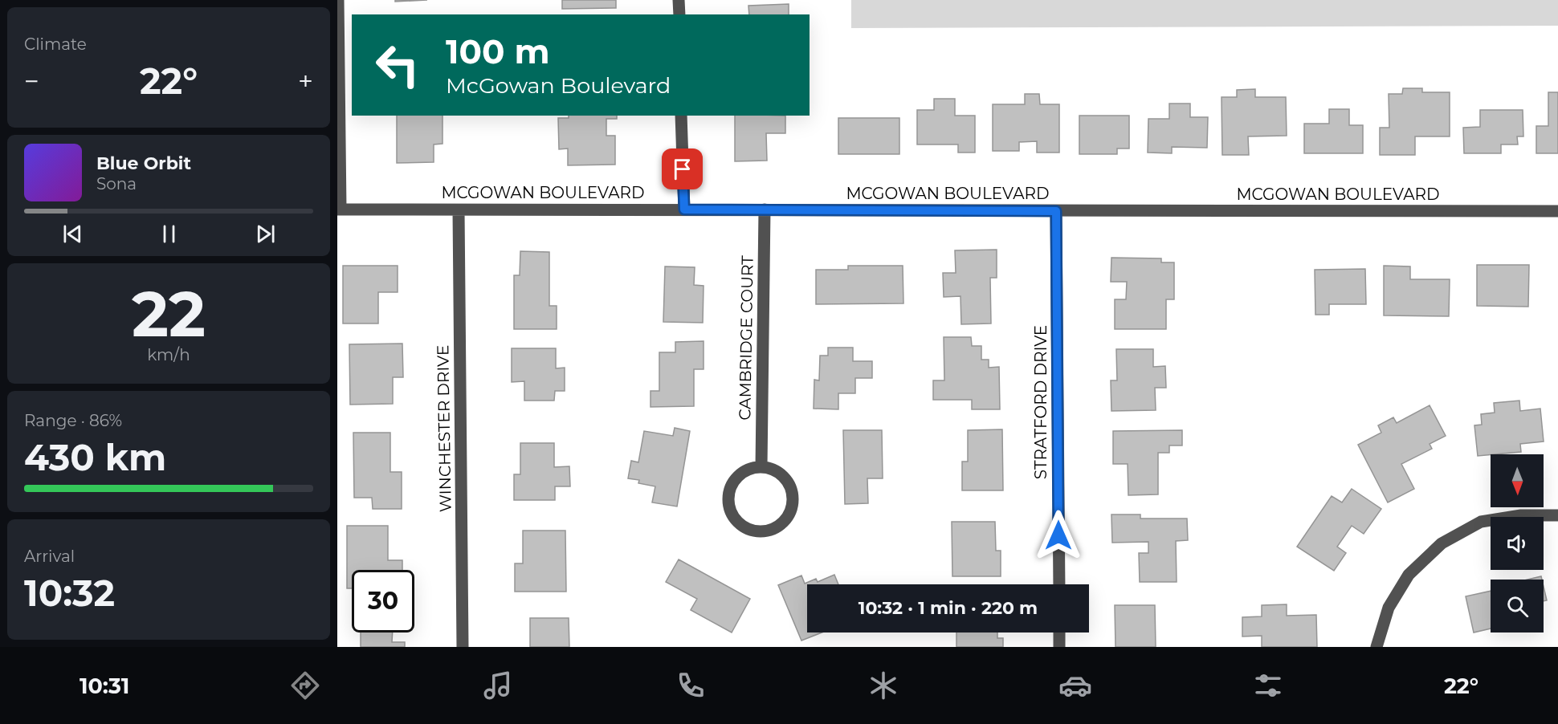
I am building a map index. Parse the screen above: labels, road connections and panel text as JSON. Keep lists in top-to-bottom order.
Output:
{
  "streets": {
    "street": [
      "MCGOWAN BOULEVARD",
      "CAMBRIDGE COURT",
      "STRATFORD DRIVE",
      "WINCHESTER DRIVE"
    ]
  },
  "crossings": [
    ["MCGOWAN BOULEVARD", "CAMBRIDGE COURT"],
    ["MCGOWAN BOULEVARD", "STRATFORD DRIVE"],
    ["MCGOWAN BOULEVARD", "WINCHESTER DRIVE"]
  ],
  "north": "bottom",
  "page": {
    "tile": [
      "Climate",
      ["22", "km/h"],
      ["Range · 86%", "430 km"],
      ["Arrival", "10:32"]
    ],
    "turn": ["100 m", "McGowan Boulevard"],
    "heat": ["−", "22°", "+"],
    "song": ["Blue Orbit", "Sona"],
    "limit": "30",
    "trip": "10:32 · 1 min · 220 m",
    "tabs": ["10:31", "22°"]
  }
}
